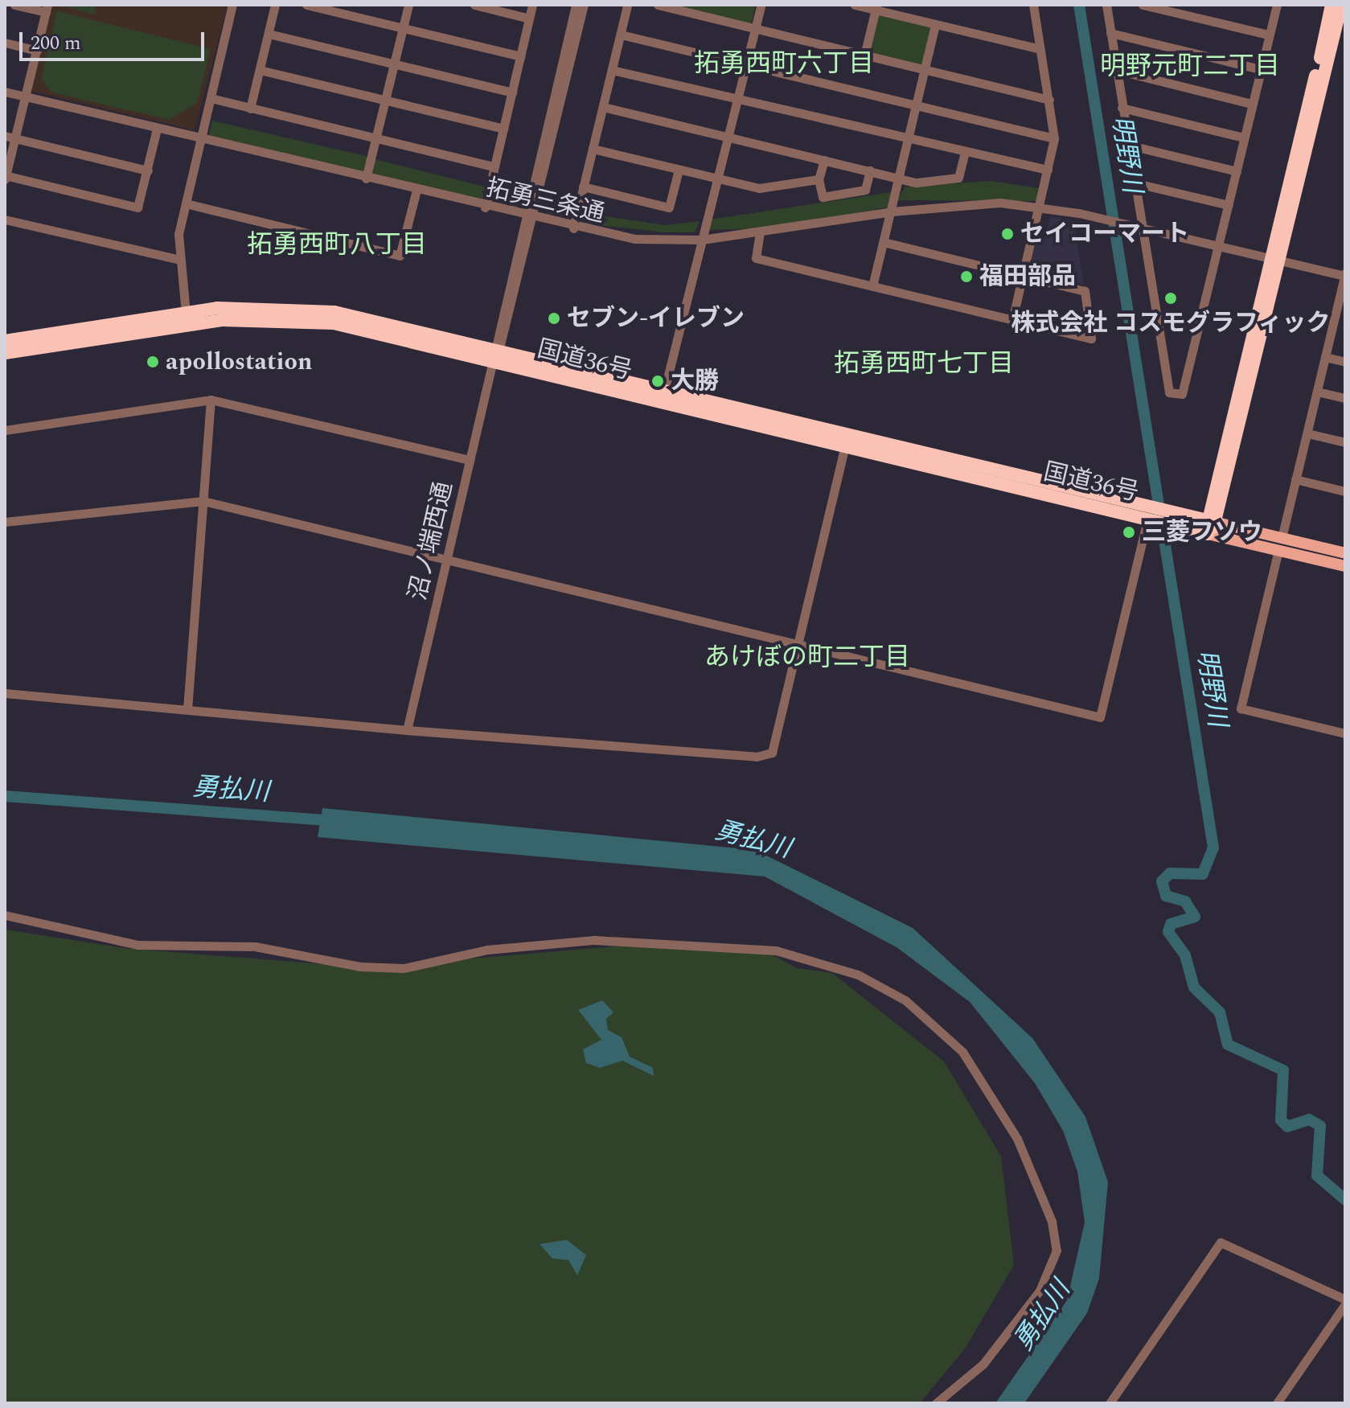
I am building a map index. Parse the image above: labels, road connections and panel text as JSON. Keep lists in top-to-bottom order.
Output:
{
  "streets": {
    "highway": ["国道36号"],
    "street": ["拓勇三条通", "沼ノ端西通"]
  },
  "crossings": [
    ["拓勇三条通", "沼ノ端西通"],
    ["国道36号", "沼ノ端西通"]
  ],
  "districts": [
    "拓勇西町六丁目",
    "明野元町二丁目",
    "拓勇西町八丁目",
    "拓勇西町七丁目",
    "あけぼの町二丁目"
  ],
  "water": ["明野川", "勇払川"],
  "places": [
    "セイコーマート",
    "福田部品",
    "株式会社 コスモグラフィック",
    "セブン-イレブン",
    "apollostation",
    "大勝",
    "三菱フソウ"
  ],
  "scale_bar": "200 m"
}
